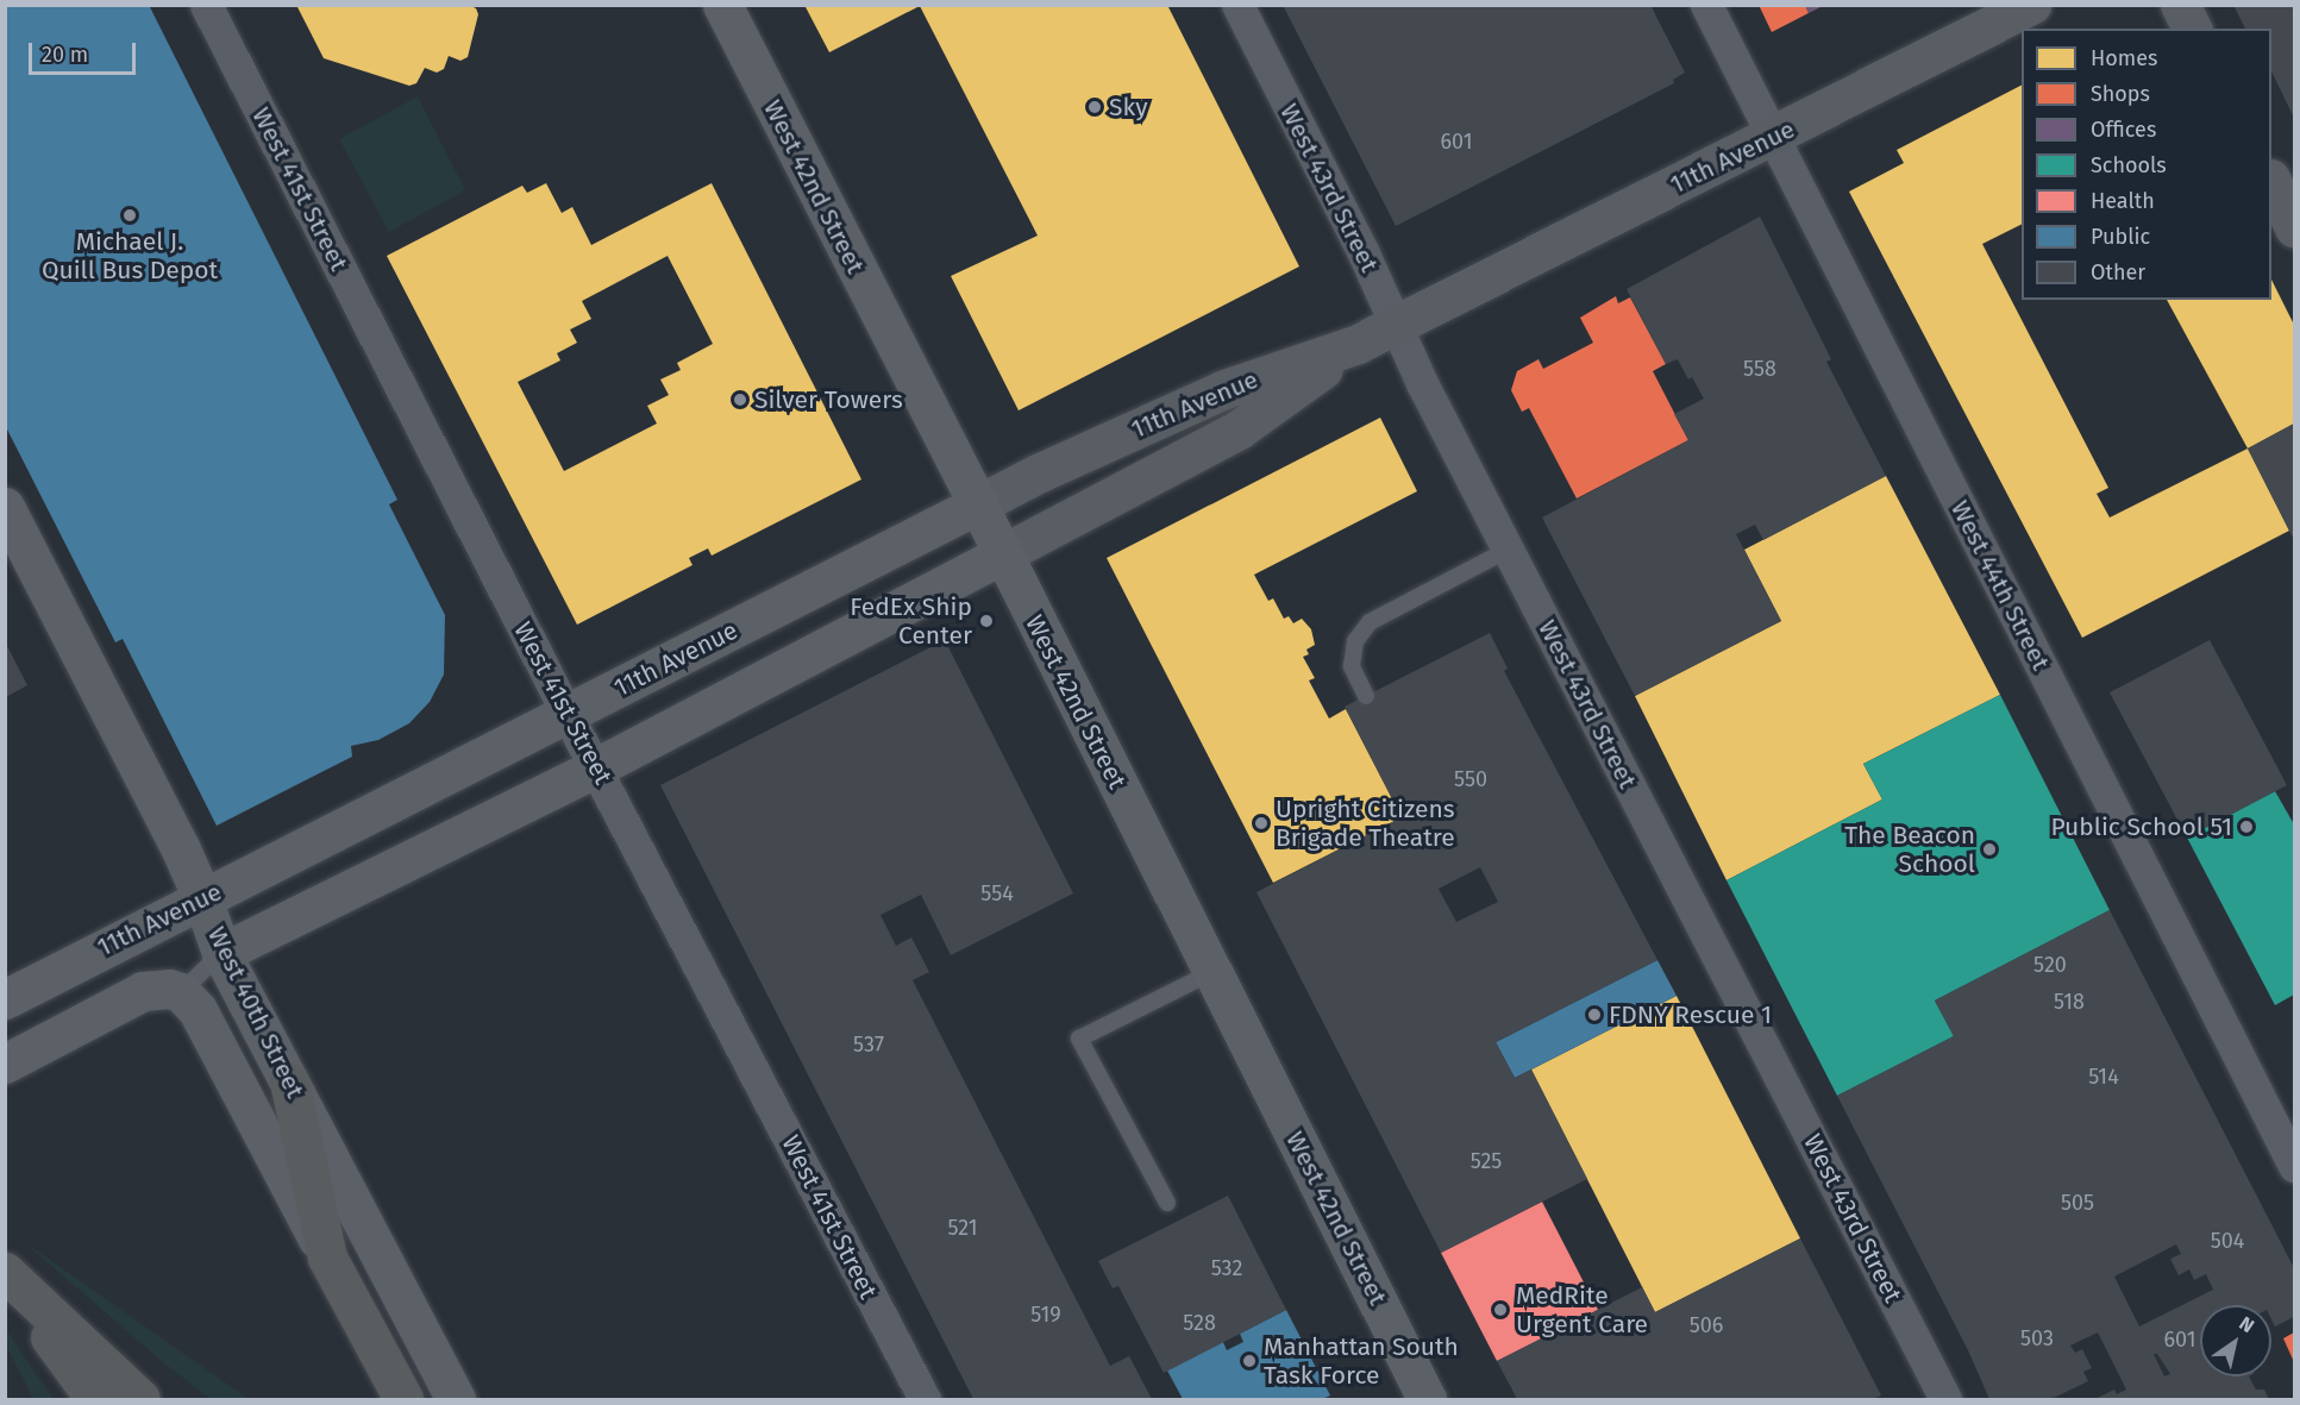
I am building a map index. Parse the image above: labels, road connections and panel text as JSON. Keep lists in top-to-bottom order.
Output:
{
  "streets": {
    "main road": ["11th Avenue", "West 42nd Street", "West 40th Street"],
    "street": ["West 43rd Street", "West 41st Street", "West 44th Street"]
  },
  "crossings": [
    ["11th Avenue", "West 42nd Street"],
    ["11th Avenue", "West 43rd Street"],
    ["11th Avenue", "West 41st Street"],
    ["11th Avenue", "West 44th Street"],
    ["11th Avenue", "West 40th Street"]
  ],
  "places": [
    "Sky",
    "Michael J. Quill Bus Depot",
    "Silver Towers",
    "FedEx Ship Center",
    "Upright Citizens Brigade Theatre",
    "Public School 51",
    "The Beacon School",
    "FDNY Rescue 1",
    "MedRite Urgent Care",
    "Manhattan South Task Force"
  ],
  "house_numbers": [
    "601",
    "558",
    "550",
    "554",
    "520",
    "518",
    "537",
    "514",
    "525",
    "505",
    "521",
    "504",
    "532",
    "519",
    "528",
    "506",
    "503",
    "601"
  ],
  "legend": [
    "Homes",
    "Shops",
    "Offices",
    "Schools",
    "Health",
    "Public",
    "Other"
  ],
  "scale_bar": "20 m",
  "north": "top right"
}
